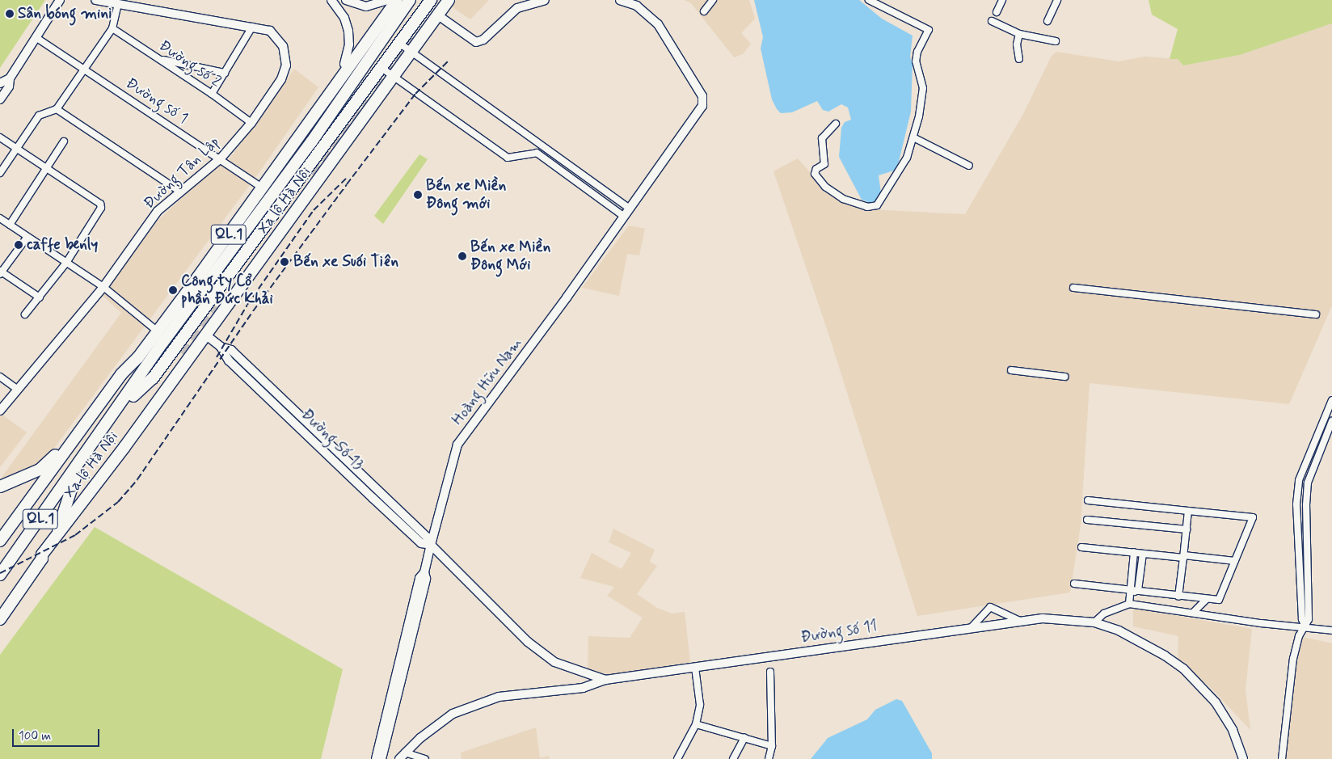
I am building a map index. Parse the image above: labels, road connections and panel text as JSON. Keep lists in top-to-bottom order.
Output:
{
  "streets": {
    "highway": ["Xa lộ Hà Nội", "QL.1"],
    "street": [
      "Đường số 2",
      "Đường số 1",
      "Đường Tân Lập",
      "Hoàng Hữu Nam",
      "Đường Số 13",
      "Đường số 11"
    ]
  },
  "crossings": [
    ["Đường số 2", "Đường Tân Lập"],
    ["Đường số 1", "Đường Tân Lập"],
    ["Đường số 1", "Xa lộ Hà Nội"],
    ["Xa lộ Hà Nội", "QL.1"],
    ["Xa lộ Hà Nội", "Đường Số 13"],
    ["Hoàng Hữu Nam", "Đường Số 13"],
    ["Đường Số 13", "Đường số 11"]
  ],
  "places": [
    "Sân bóng mini",
    "Bến xe Miền Đông mới",
    "caffe benly",
    "Bến xe Miền Đông Mới",
    "Bến xe Suối Tiên",
    "Công ty Cổ phần Đức Khải"
  ],
  "scale_bar": "100 m"
}
